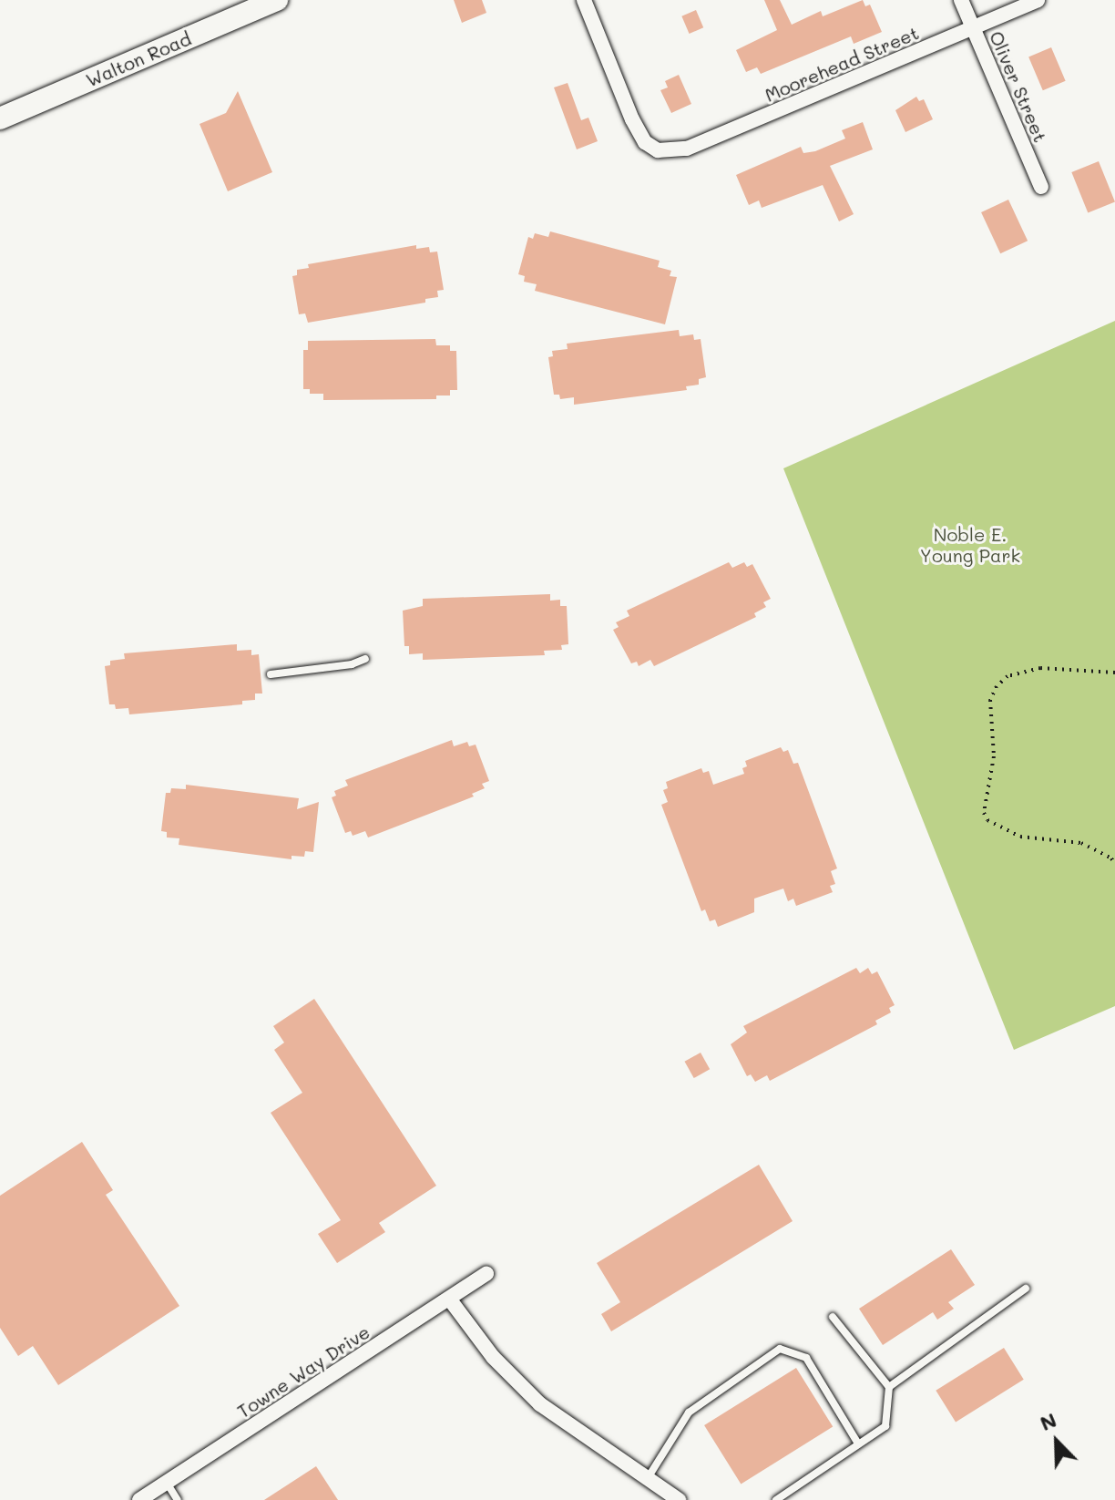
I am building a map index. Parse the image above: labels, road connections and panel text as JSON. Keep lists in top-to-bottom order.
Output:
{
  "streets": {
    "street": [
      "Walton Road",
      "Moorehead Street",
      "Oliver Street",
      "Towne Way Drive"
    ]
  },
  "crossings": [
    ["Moorehead Street", "Oliver Street"]
  ],
  "parks": ["Noble E. Young Park"],
  "north": "top left"
}
